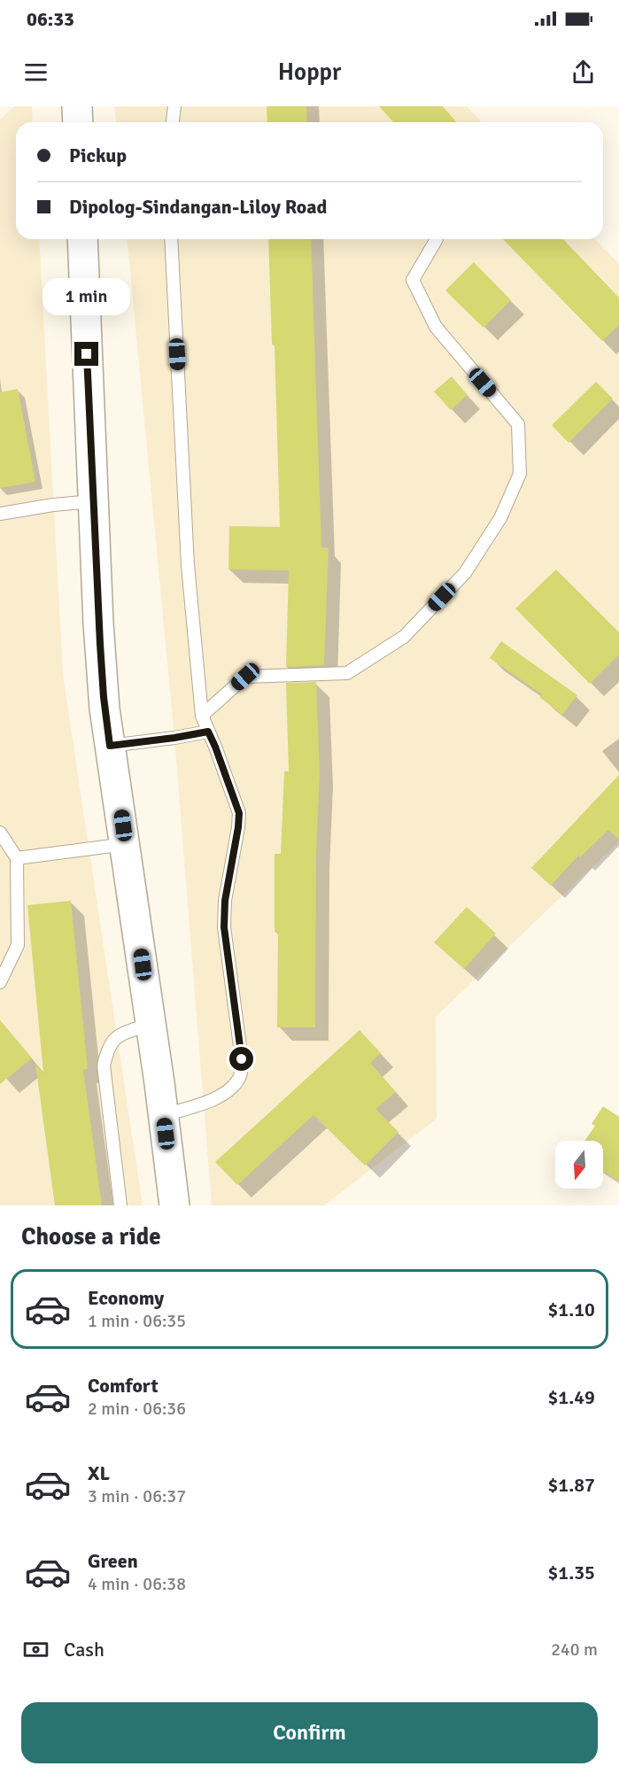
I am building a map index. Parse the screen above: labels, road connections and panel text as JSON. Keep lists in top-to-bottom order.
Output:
{
  "north": "bottom",
  "page": {
    "status": "06:33",
    "header": "Hoppr",
    "banner": ["Pickup", "Dipolog-Sindangan-Liloy Road"],
    "bubble": "1 min",
    "heading": "Choose a ride",
    "list": [
      {
        "name": "Economy",
        "note": "1 min · 06:35",
        "value": "$1.10"
      },
      {
        "name": "Comfort",
        "note": "2 min · 06:36",
        "value": "$1.49"
      },
      {
        "name": "XL",
        "note": "3 min · 06:37",
        "value": "$1.87"
      },
      {
        "name": "Green",
        "note": "4 min · 06:38",
        "value": "$1.35"
      }
    ],
    "pay": ["Cash", "240 m"],
    "buttons": "Confirm"
  }
}
